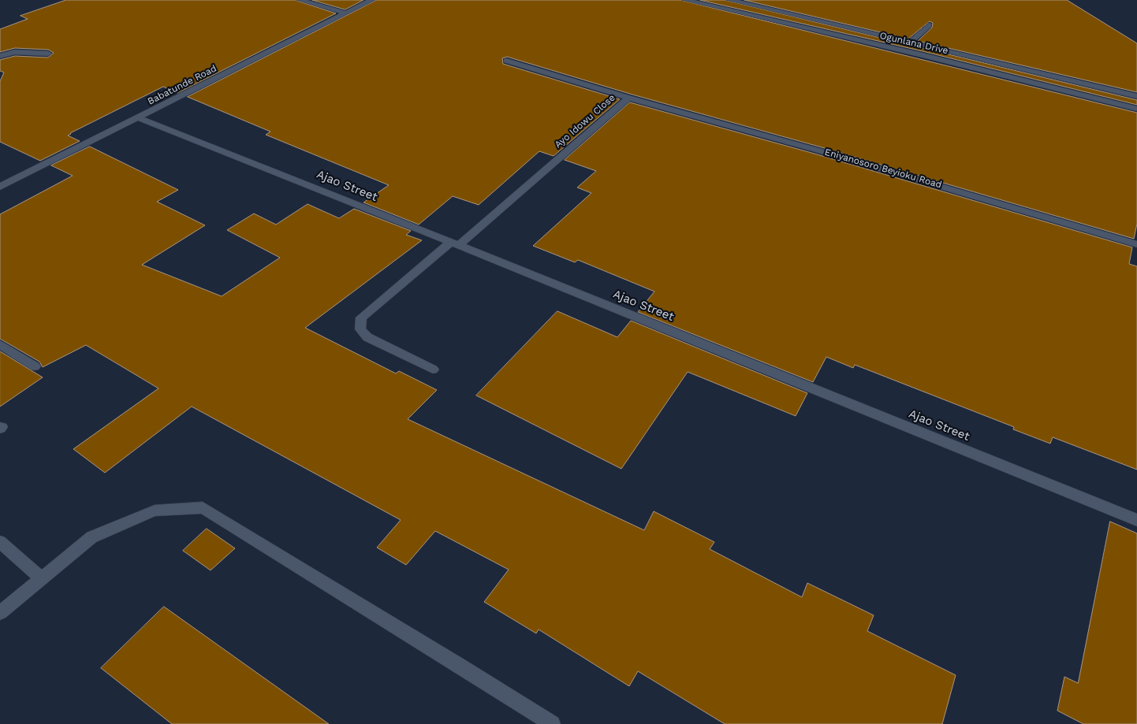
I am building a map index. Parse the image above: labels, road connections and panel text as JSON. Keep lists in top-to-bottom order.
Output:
{
  "streets": {
    "street": [
      "Ogunlana Drive",
      "Babatunde Road",
      "Ayo Idowu Close",
      "Eniyanosoro Beyioku Road",
      "Ajao Street"
    ]
  },
  "crossings": [
    ["Babatunde Road", "Ajao Street"],
    ["Ayo Idowu Close", "Eniyanosoro Beyioku Road"],
    ["Ayo Idowu Close", "Ajao Street"]
  ]
}
